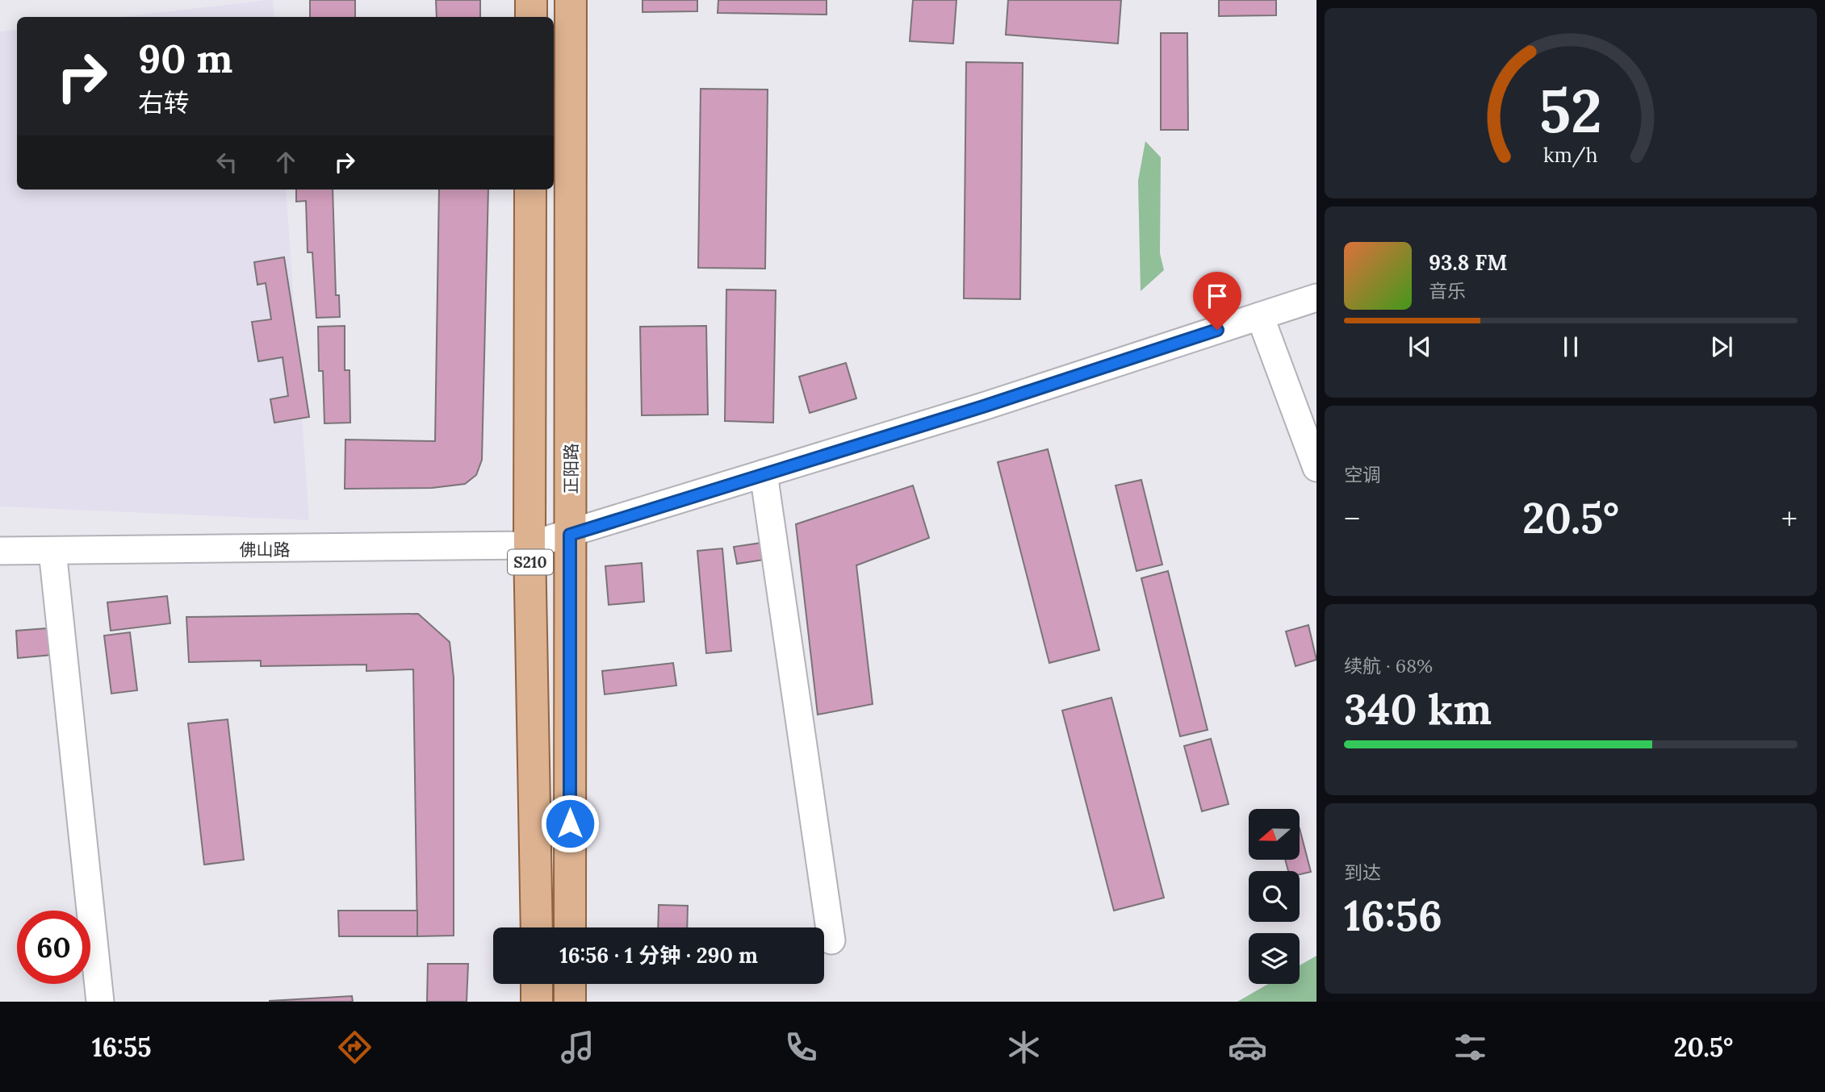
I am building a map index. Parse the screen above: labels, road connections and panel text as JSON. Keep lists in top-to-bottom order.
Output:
{
  "streets": {
    "main road": ["正阳路", "S210"],
    "street": ["佛山路"]
  },
  "crossings": [
    ["正阳路", "佛山路"],
    ["佛山路", "S210"]
  ],
  "north": "left",
  "page": {
    "turn": ["90 m", "右转"],
    "song": ["93.8 FM", "音乐"],
    "tile": [
      "空调",
      ["续航 · 68%", "340 km"],
      ["到达", "16:56"]
    ],
    "heat": ["−", "20.5°", "+"],
    "limit": "60",
    "trip": "16:56 · 1 分钟 · 290 m",
    "tabs": ["16:55", "20.5°"],
    "gauge": ["52", "km/h"]
  }
}
